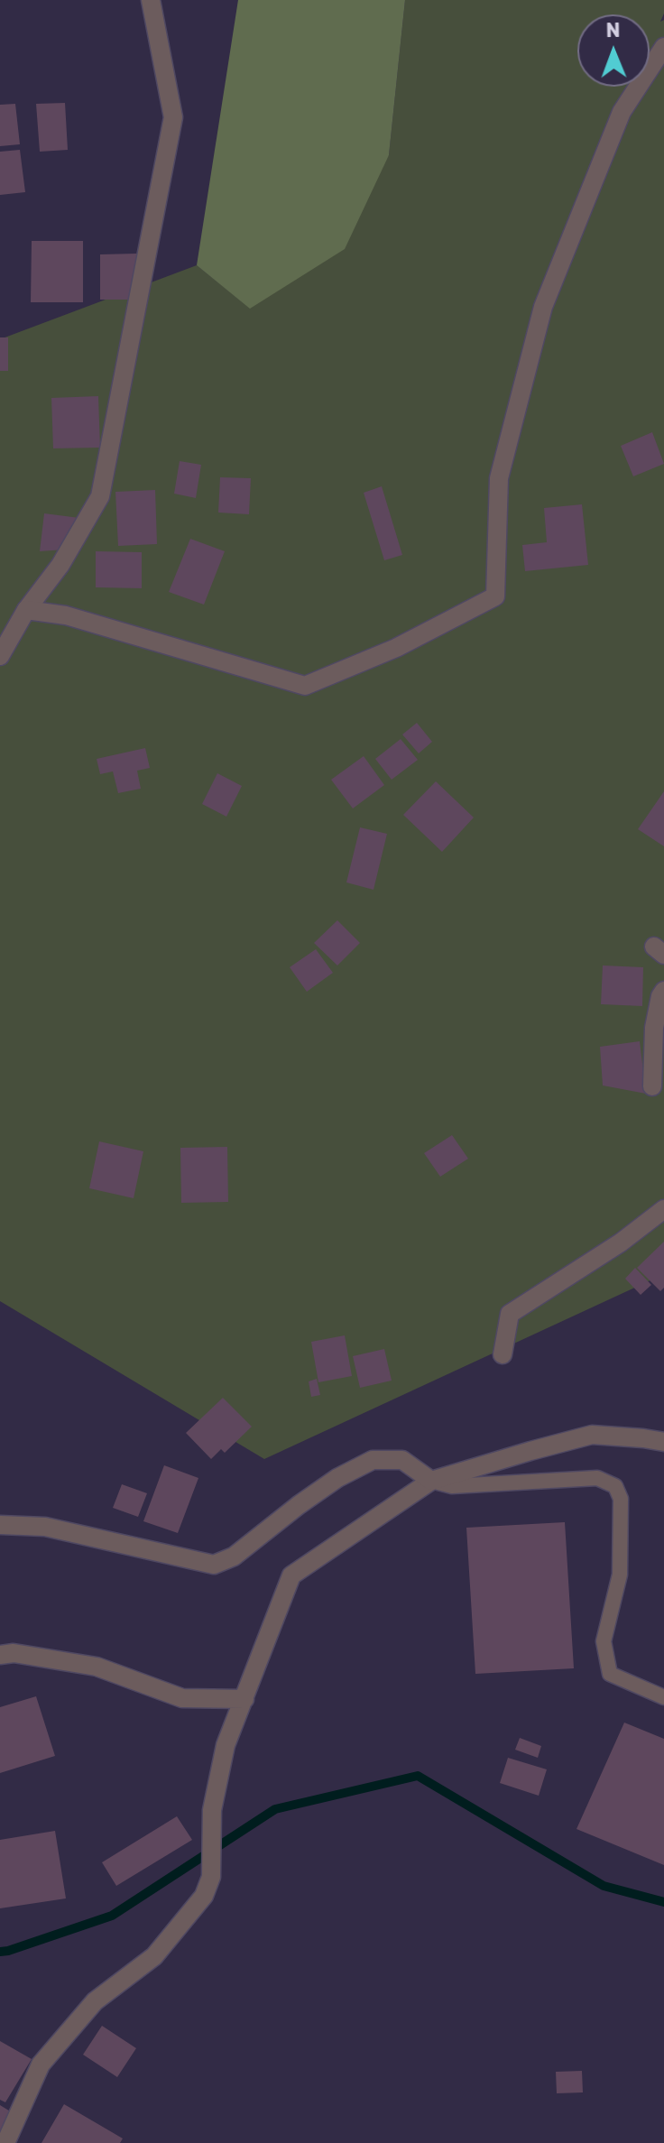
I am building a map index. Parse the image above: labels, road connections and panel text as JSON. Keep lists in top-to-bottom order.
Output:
{
  "north": "top"
}
